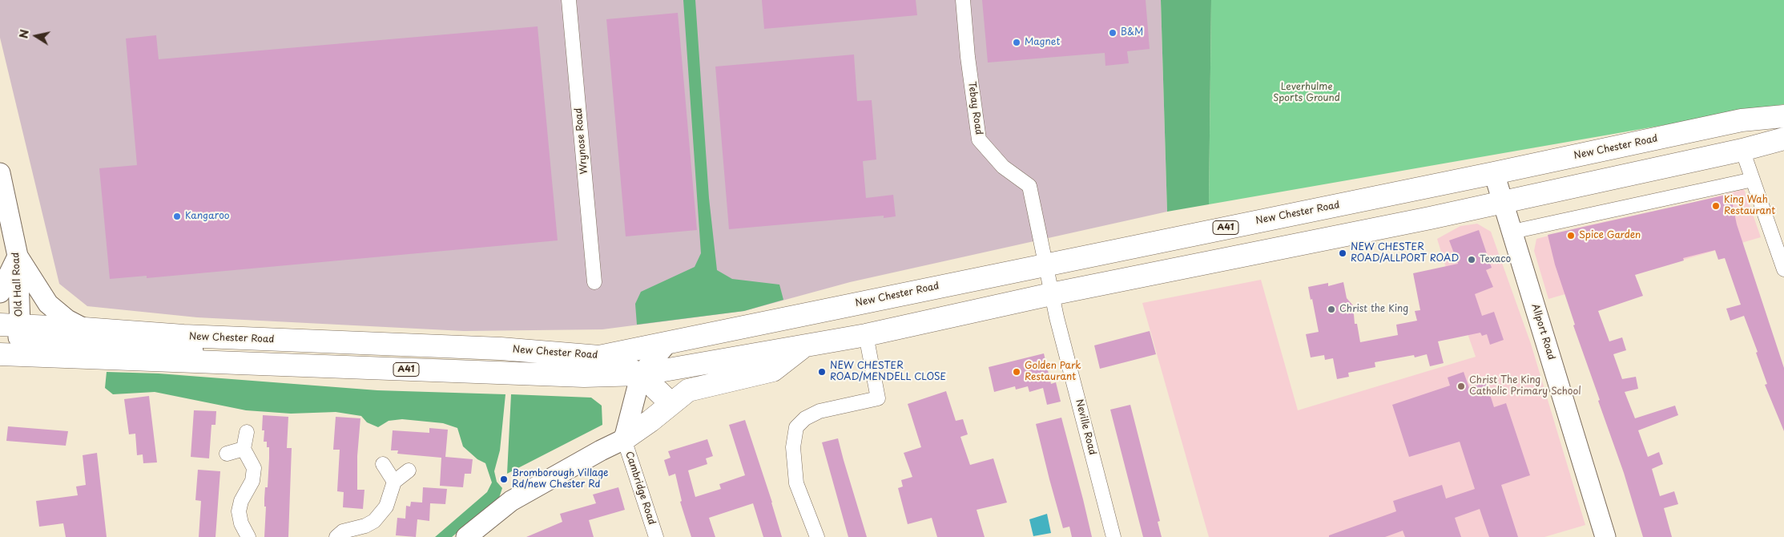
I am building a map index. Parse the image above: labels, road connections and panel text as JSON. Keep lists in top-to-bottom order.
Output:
{
  "streets": {
    "highway": ["New Chester Road", "A41"],
    "street": [
      "Tebay Road",
      "Wrynose Road",
      "Old Hall Road",
      "Allport Road",
      "Neville Road",
      "Cambridge Road"
    ]
  },
  "crossings": [
    ["Tebay Road", "New Chester Road"],
    ["Tebay Road", "Neville Road"],
    ["New Chester Road", "Old Hall Road"],
    ["New Chester Road", "Allport Road"],
    ["New Chester Road", "Neville Road"]
  ],
  "parks": ["Leverhulme Sports Ground"],
  "places": [
    "B&M",
    "Magnet",
    "King Wah Restaurant",
    "Kangaroo",
    "Spice Garden",
    "NEW CHESTER ROAD/ALLPORT ROAD",
    "Texaco",
    "Christ the King",
    "NEW CHESTER ROAD/MENDELL CLOSE",
    "Golden Park Restaurant",
    "Christ The King Catholic Primary School",
    "Bromborough Village Rd/new Chester Rd"
  ],
  "north": "left"
}
